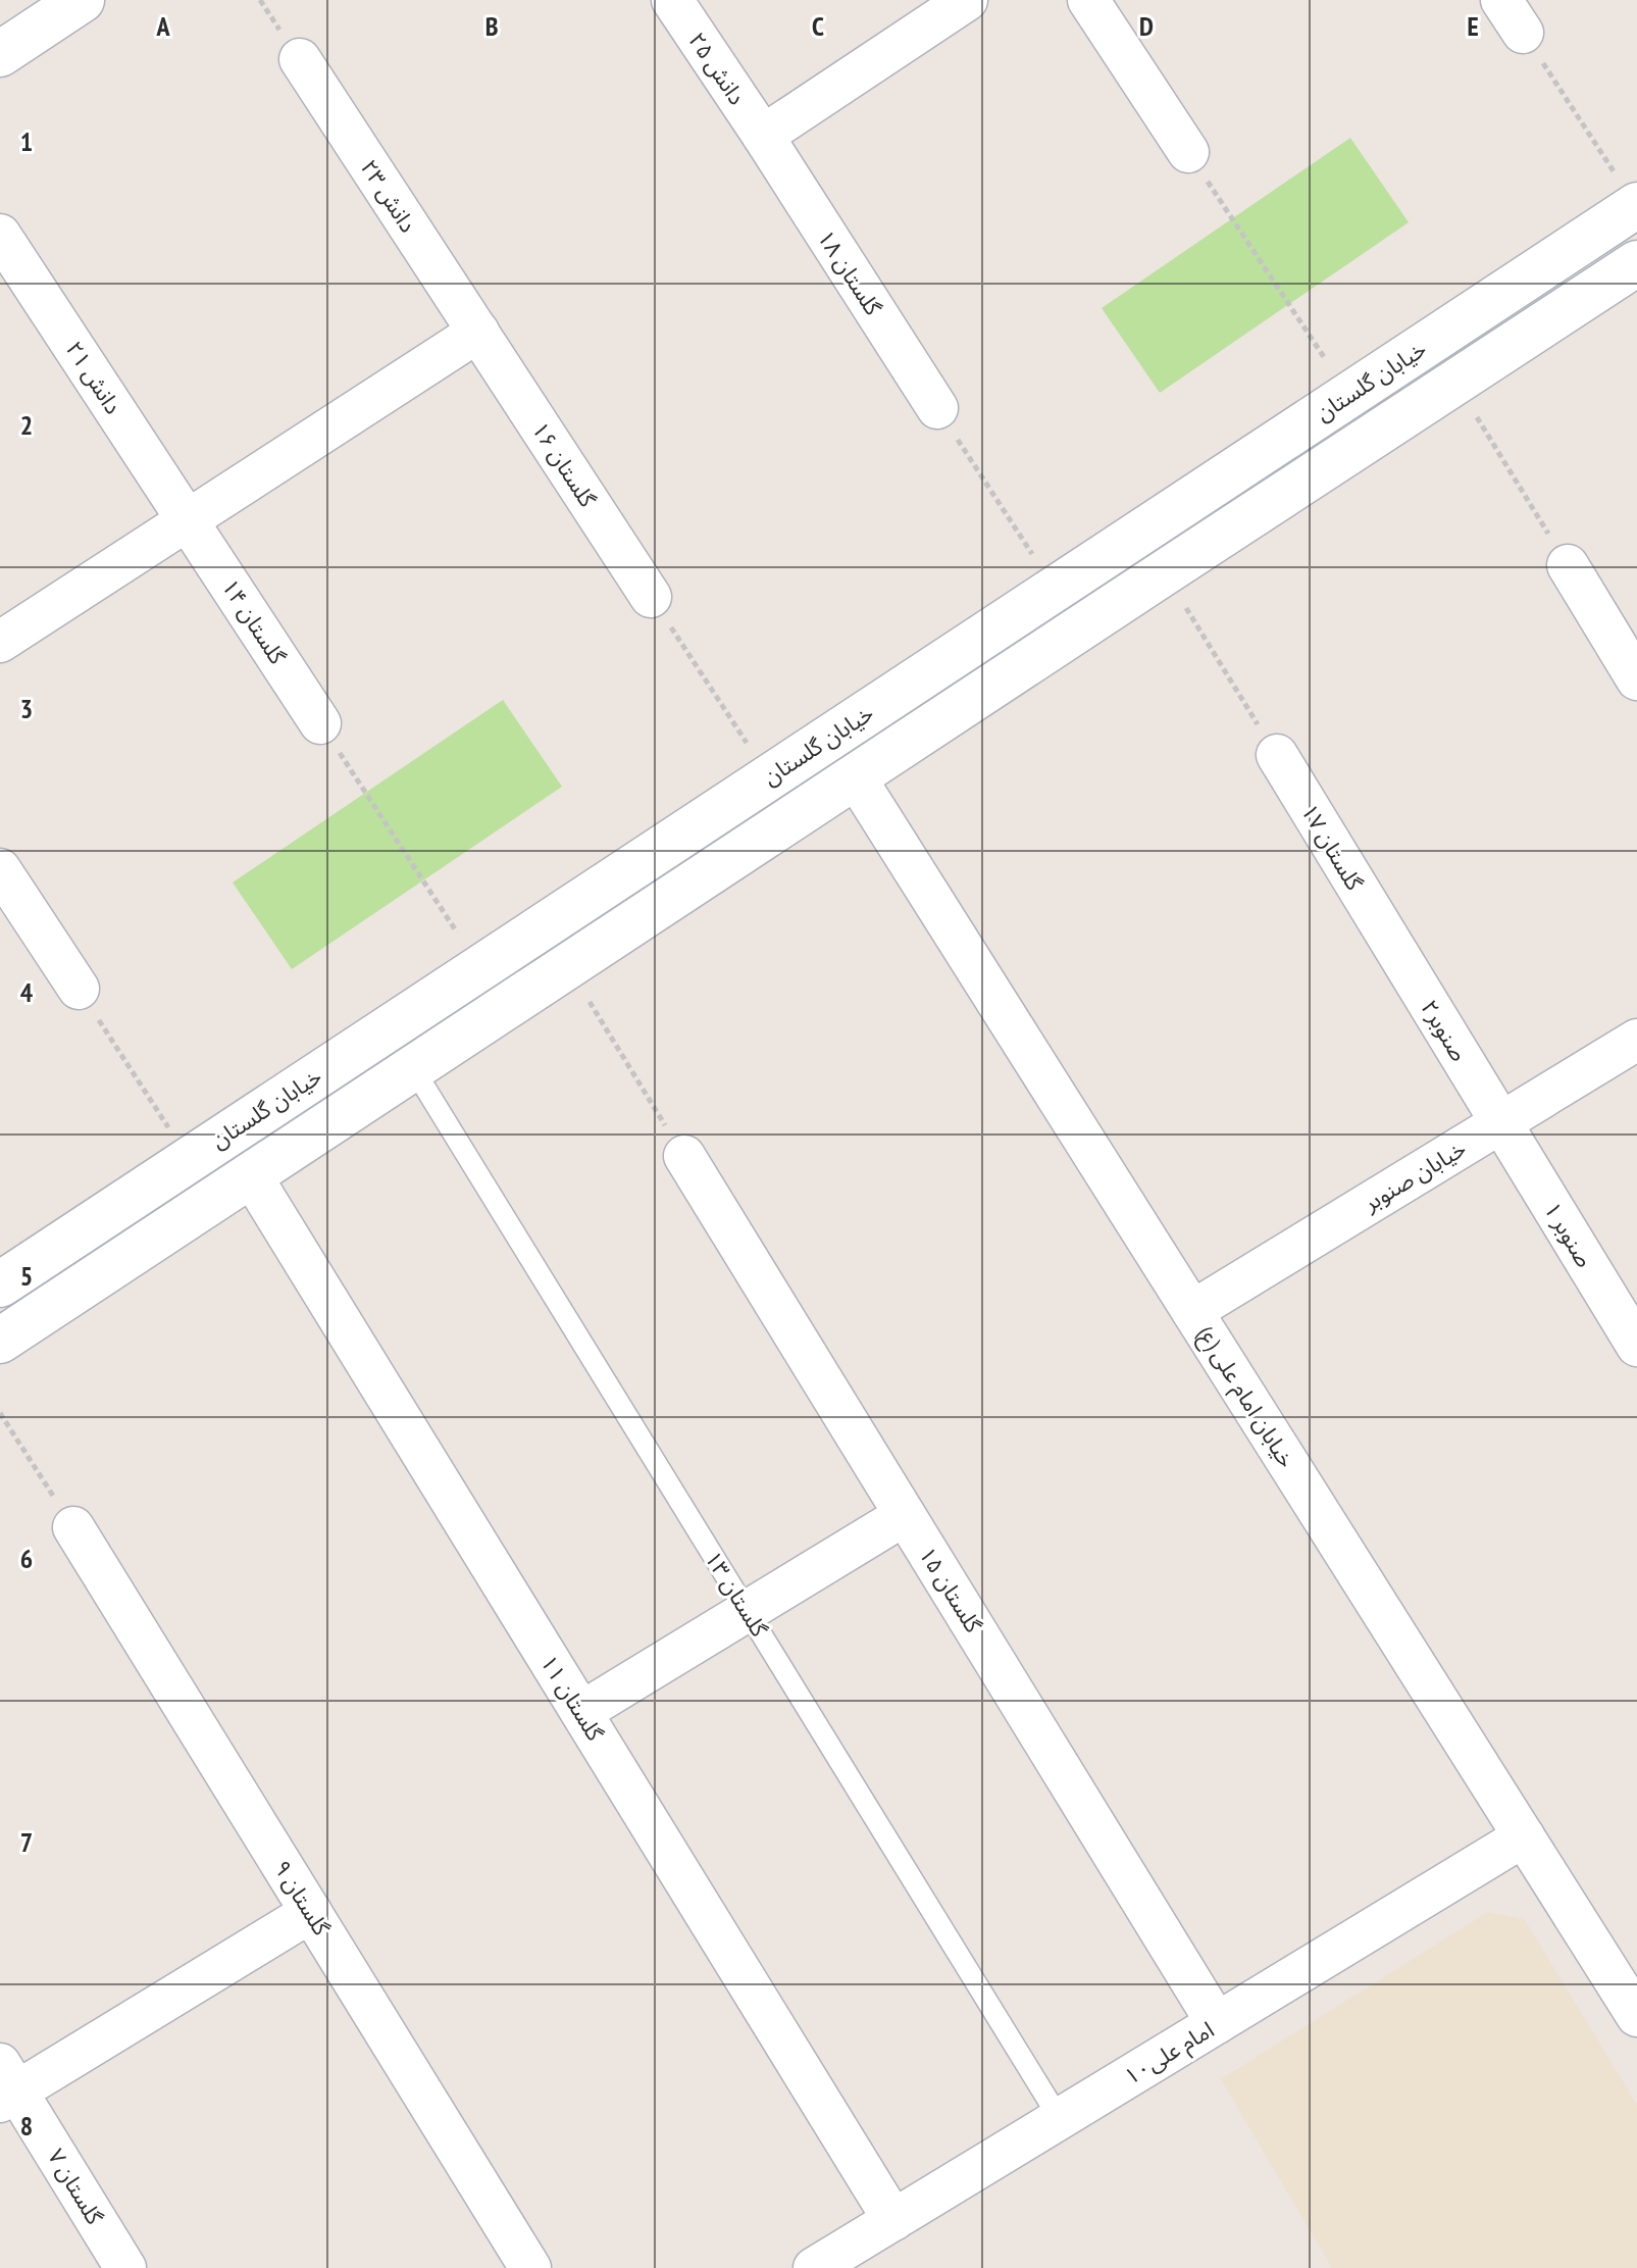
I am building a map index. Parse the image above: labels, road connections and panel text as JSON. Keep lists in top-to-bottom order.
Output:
{
  "streets": {
    "street": [
      "دانش ۲۵",
      "دانش ۲۳",
      "گلستان ۱۸",
      "دانش ۲۱",
      "خیابان گلستان",
      "گلستان ۱۶",
      "گلستان ۱۴",
      "گلستان ۱۷",
      "صنوبر۲",
      "خیابان صنوبر",
      "صنوبر ۱",
      "خیابان امام علی (ع)",
      "گلستان ۱۵",
      "گلستان ۱۱",
      "گلستان ۹",
      "امام علی۱۰",
      "گلستان ۷"
    ],
    "lane": ["گلستان ۱۳"]
  },
  "crossings": [
    ["دانش ۲۵", "گلستان ۱۸"],
    ["دانش ۲۳", "گلستان ۱۶"],
    ["دانش ۲۱", "گلستان ۱۴"],
    ["خیابان گلستان", "خیابان امام علی (ع)"],
    ["خیابان گلستان", "گلستان ۱۳"],
    ["خیابان گلستان", "گلستان ۱۱"],
    ["گلستان ۱۷", "صنوبر۲"],
    ["صنوبر۲", "خیابان صنوبر"],
    ["صنوبر۲", "صنوبر ۱"],
    ["خیابان صنوبر", "صنوبر ۱"],
    ["خیابان صنوبر", "خیابان امام علی (ع)"],
    ["خیابان امام علی (ع)", "امام علی۱۰"],
    ["گلستان ۱۵", "امام علی۱۰"],
    ["گلستان ۱۳", "امام علی۱۰"],
    ["گلستان ۱۱", "امام علی۱۰"]
  ],
  "grid": {
    "columns": [
      "A",
      "B",
      "C",
      "D",
      "E"
    ],
    "rows": [
      "1",
      "2",
      "3",
      "4",
      "5",
      "6",
      "7",
      "8"
    ]
  }
}
